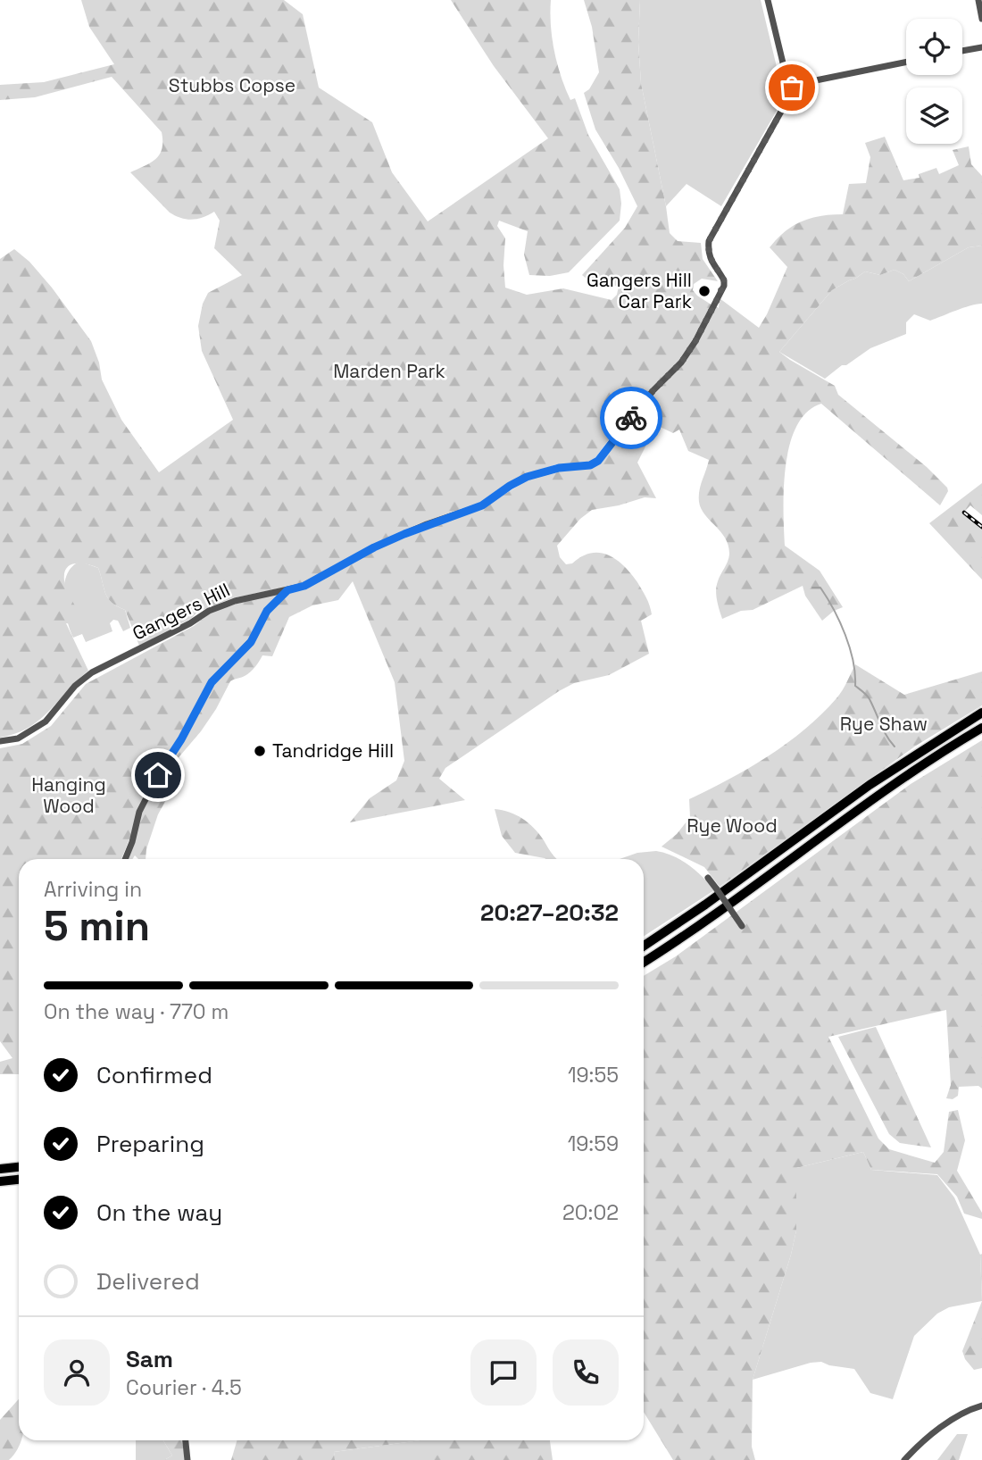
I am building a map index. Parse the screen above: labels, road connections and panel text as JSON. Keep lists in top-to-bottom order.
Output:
{
  "streets": {
    "street": ["Gangers Hill"]
  },
  "parks": [
    "Stubbs Copse",
    "Marden Park",
    "Rye Shaw",
    "Hanging Wood",
    "Rye Wood"
  ],
  "places": ["Gangers Hill Car Park", "Tandridge Hill"],
  "page": {
    "heading": ["5 min", "Arriving in", "20:27–20:32"],
    "panel": ["Sam", "Courier · 4.5"],
    "bar": "On the way · 770 m",
    "list": [
      ["Confirmed", "19:55"],
      ["Preparing", "19:59"],
      ["On the way", "20:02"],
      "Delivered"
    ]
  }
}
